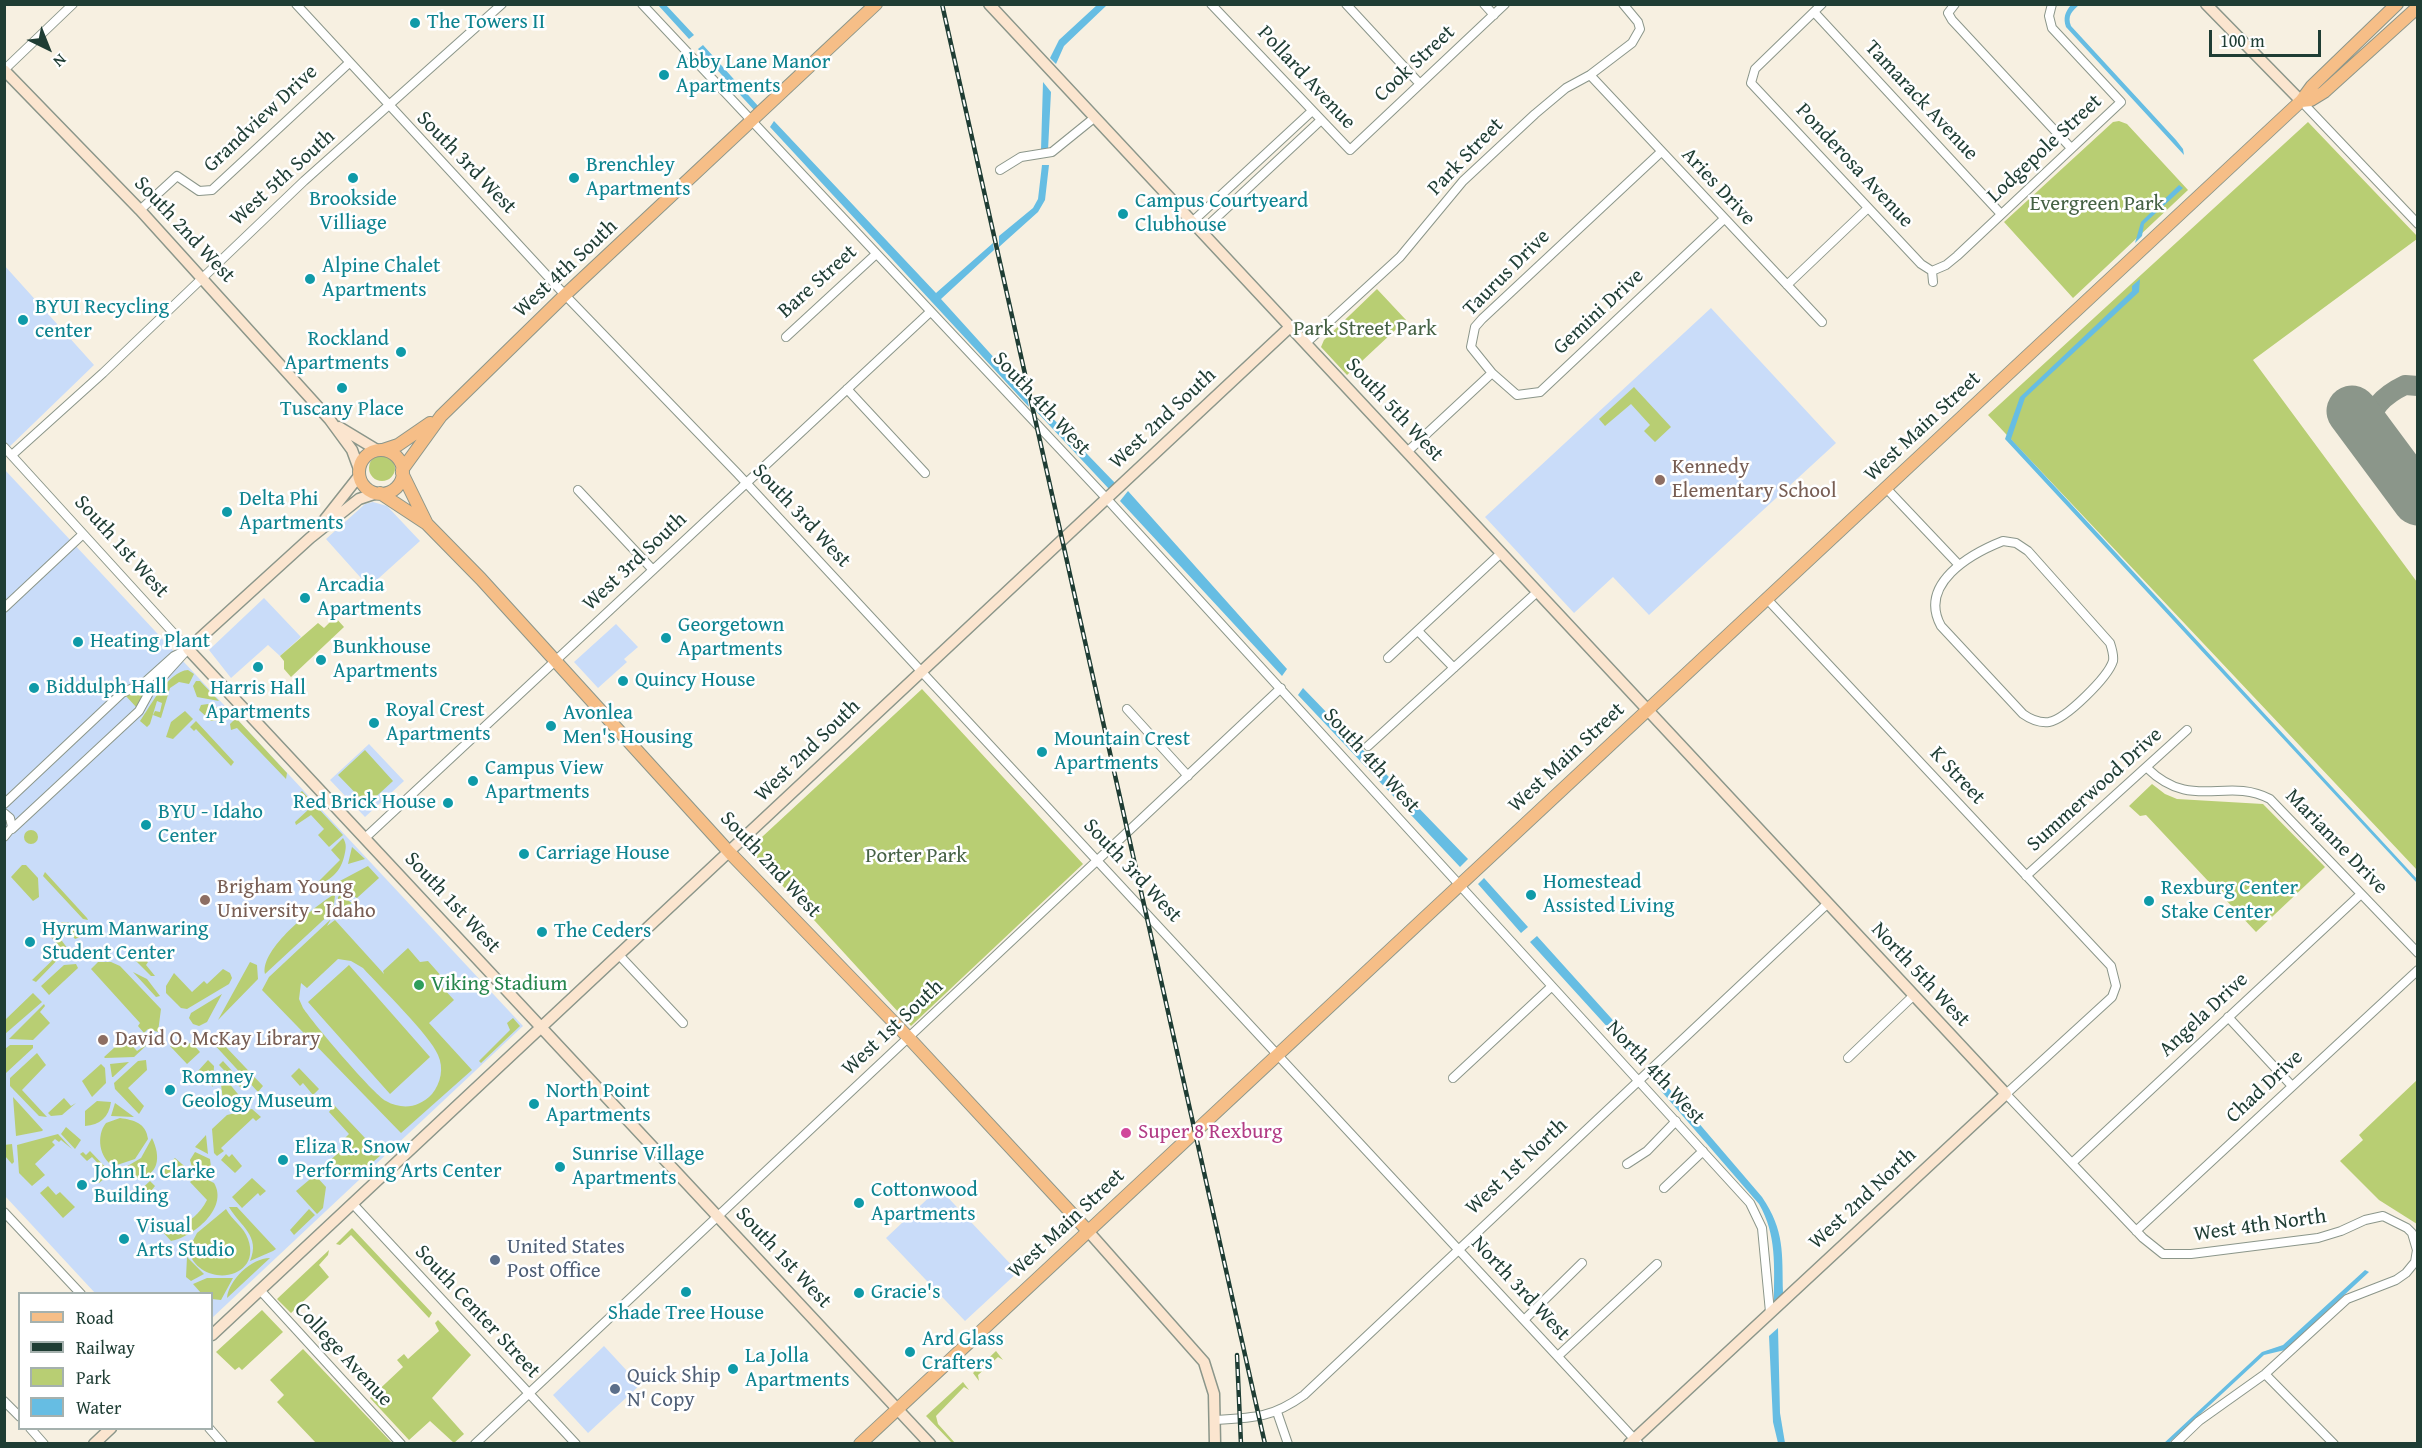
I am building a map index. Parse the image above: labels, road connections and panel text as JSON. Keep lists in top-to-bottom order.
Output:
{
  "streets": {
    "main road": ["South 2nd West", "West 4th South", "West Main Street"],
    "street": [
      "Cook Street",
      "Pollard Avenue",
      "Tamarack Avenue",
      "Grandview Drive",
      "Lodgepole Street",
      "Park Street",
      "South 3rd West",
      "Ponderosa Avenue",
      "West 5th South",
      "Aries Drive",
      "Taurus Drive",
      "Bare Street",
      "Gemini Drive",
      "South 4th West",
      "South 5th West",
      "West 2nd South",
      "South 1st West",
      "West 3rd South",
      "K Street",
      "Summerwood Drive",
      "Marianne Drive",
      "North 5th West",
      "Angela Drive",
      "West 1st South",
      "North 4th West",
      "Chad Drive",
      "West 1st North",
      "West 2nd North",
      "West 4th North",
      "North 3rd West",
      "South Center Street",
      "College Avenue"
    ]
  },
  "crossings": [
    ["Cook Street", "Pollard Avenue"],
    ["Tamarack Avenue", "Lodgepole Street"],
    ["Tamarack Avenue", "Ponderosa Avenue"],
    ["Grandview Drive", "South 3rd West"],
    ["Grandview Drive", "South 2nd West"],
    ["Lodgepole Street", "Ponderosa Avenue"],
    ["Park Street", "Aries Drive"],
    ["Park Street", "South 5th West"],
    ["South 3rd West", "West 5th South"],
    ["South 3rd West", "West 4th South"],
    ["South 3rd West", "West 2nd South"],
    ["South 3rd West", "West Main Street"],
    ["South 3rd West", "West 3rd South"],
    ["South 3rd West", "West 1st South"],
    ["South 3rd West", "North 3rd West"],
    ["West 5th South", "South 2nd West"],
    ["West 5th South", "South 1st West"],
    ["Aries Drive", "Taurus Drive"],
    ["Aries Drive", "Gemini Drive"],
    ["South 2nd West", "West 4th South"],
    ["South 2nd West", "West 2nd South"],
    ["South 2nd West", "West Main Street"],
    ["South 2nd West", "West 3rd South"],
    ["South 2nd West", "West 1st South"],
    ["West 4th South", "South 4th West"],
    ["Taurus Drive", "Gemini Drive"],
    ["Bare Street", "South 4th West"],
    ["South 4th West", "West 2nd South"],
    ["South 4th West", "West Main Street"],
    ["South 4th West", "West 3rd South"],
    ["South 4th West", "West 1st South"],
    ["South 4th West", "North 4th West"],
    ["South 5th West", "West 2nd South"],
    ["South 5th West", "West Main Street"],
    ["South 5th West", "North 5th West"],
    ["West 2nd South", "South 1st West"],
    ["West 2nd South", "South Center Street"],
    ["West 2nd South", "College Avenue"],
    ["West Main Street", "South 1st West"],
    ["West Main Street", "K Street"],
    ["West Main Street", "North 5th West"],
    ["West Main Street", "North 4th West"],
    ["West Main Street", "North 3rd West"],
    ["South 1st West", "West 3rd South"],
    ["South 1st West", "West 1st South"],
    ["K Street", "Summerwood Drive"],
    ["K Street", "West 2nd North"],
    ["Summerwood Drive", "Marianne Drive"],
    ["Marianne Drive", "Angela Drive"],
    ["North 5th West", "Angela Drive"],
    ["North 5th West", "Chad Drive"],
    ["North 5th West", "West 1st North"],
    ["North 5th West", "West 2nd North"],
    ["North 5th West", "West 4th North"],
    ["West 1st South", "South Center Street"],
    ["North 4th West", "West 1st North"],
    ["North 4th West", "West 2nd North"],
    ["West 1st North", "North 3rd West"],
    ["West 2nd North", "North 3rd West"]
  ],
  "parks": ["Evergreen Park", "Park Street Park", "Porter Park"],
  "places": [
    "The Towers II",
    "Abby Lane Manor Apartments",
    "Brookside Villiage",
    "Brenchley Apartments",
    "Campus Courtyeard Clubhouse",
    "Alpine Chalet Apartments",
    "BYUI Recycling center",
    "Rockland Apartments",
    "Tuscany Place",
    "Kennedy Elementary School",
    "Delta Phi Apartments",
    "Arcadia Apartments",
    "Georgetown Apartments",
    "Heating Plant",
    "Bunkhouse Apartments",
    "Harris Hall Apartments",
    "Quincy House",
    "Biddulph Hall",
    "Royal Crest Apartments",
    "Avonlea Men's Housing",
    "Mountain Crest Apartments",
    "Campus View Apartments",
    "Red Brick House",
    "BYU - Idaho Center",
    "Carriage House",
    "Homestead Assisted Living",
    "Brigham Young University - Idaho",
    "Rexburg Center Stake Center",
    "The Ceders",
    "Hyrum Manwaring Student Center",
    "Viking Stadium",
    "David O. McKay Library",
    "Romney Geology Museum",
    "North Point Apartments",
    "Super 8 Rexburg",
    "Eliza R. Snow Performing Arts Center",
    "Sunrise Village Apartments",
    "John L. Clarke Building",
    "Cottonwood Apartments",
    "Visual Arts Studio",
    "United States Post Office",
    "Shade Tree House",
    "Gracie's",
    "Ard Glass Crafters",
    "La Jolla Apartments",
    "Quick Ship N' Copy"
  ],
  "legend": [
    "Road",
    "Railway",
    "Park",
    "Water"
  ],
  "scale_bar": "100 m",
  "north": "bottom right"
}
